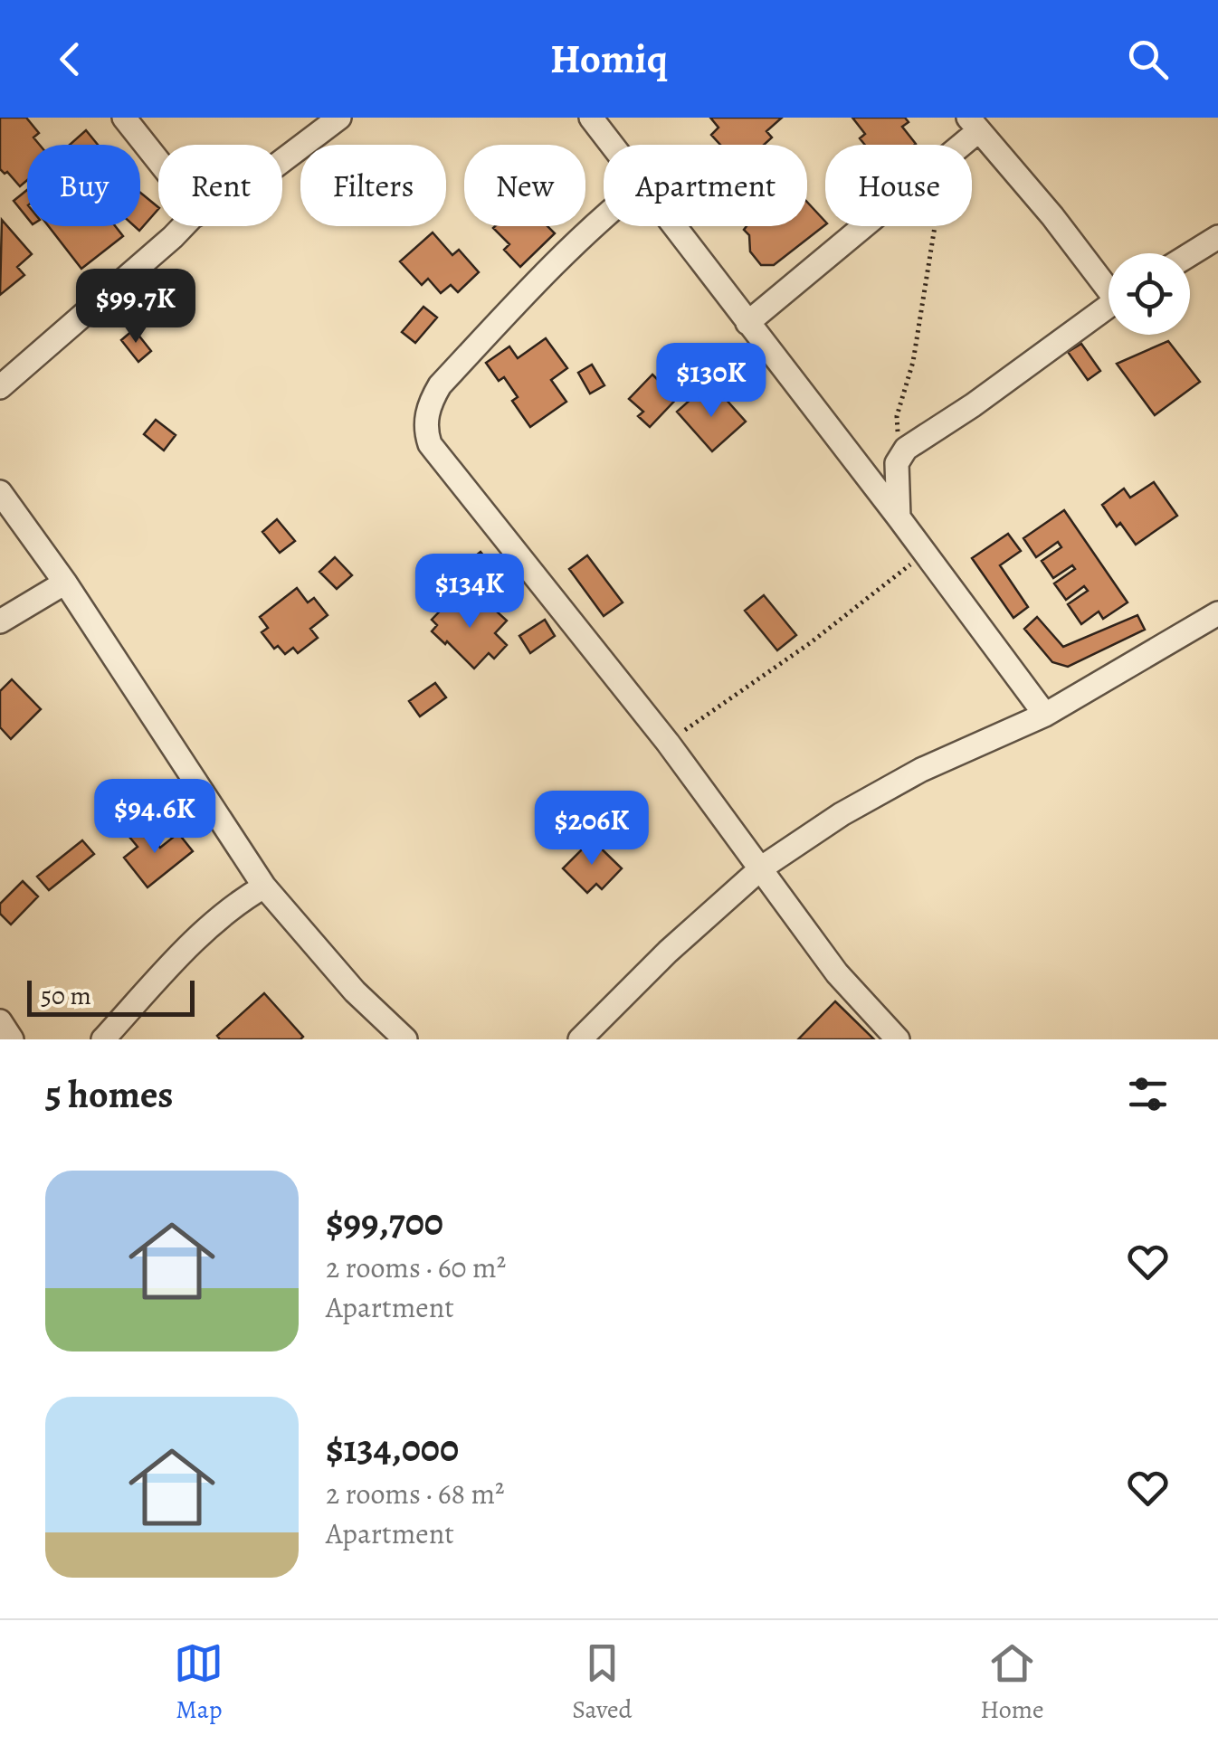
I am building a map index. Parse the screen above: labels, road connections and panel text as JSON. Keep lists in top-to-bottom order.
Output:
{
  "scale_bar": "50 m",
  "page": {
    "header": "Homiq",
    "chip": [
      "Buy",
      "Rent",
      "Filters",
      "New",
      "Apartment",
      "House"
    ],
    "price": [
      "$99.7K",
      "$130K",
      "$134K",
      "$94.6K",
      "$206K"
    ],
    "scale": "50 m",
    "heading": "5 homes",
    "list": [
      {
        "name": "$99,700",
        "note": "2 rooms · 60 m² · Apartment"
      },
      {
        "name": "$134,000",
        "note": "2 rooms · 68 m² · Apartment"
      }
    ],
    "tabs": ["Map", "Saved", "Home"]
  }
}
